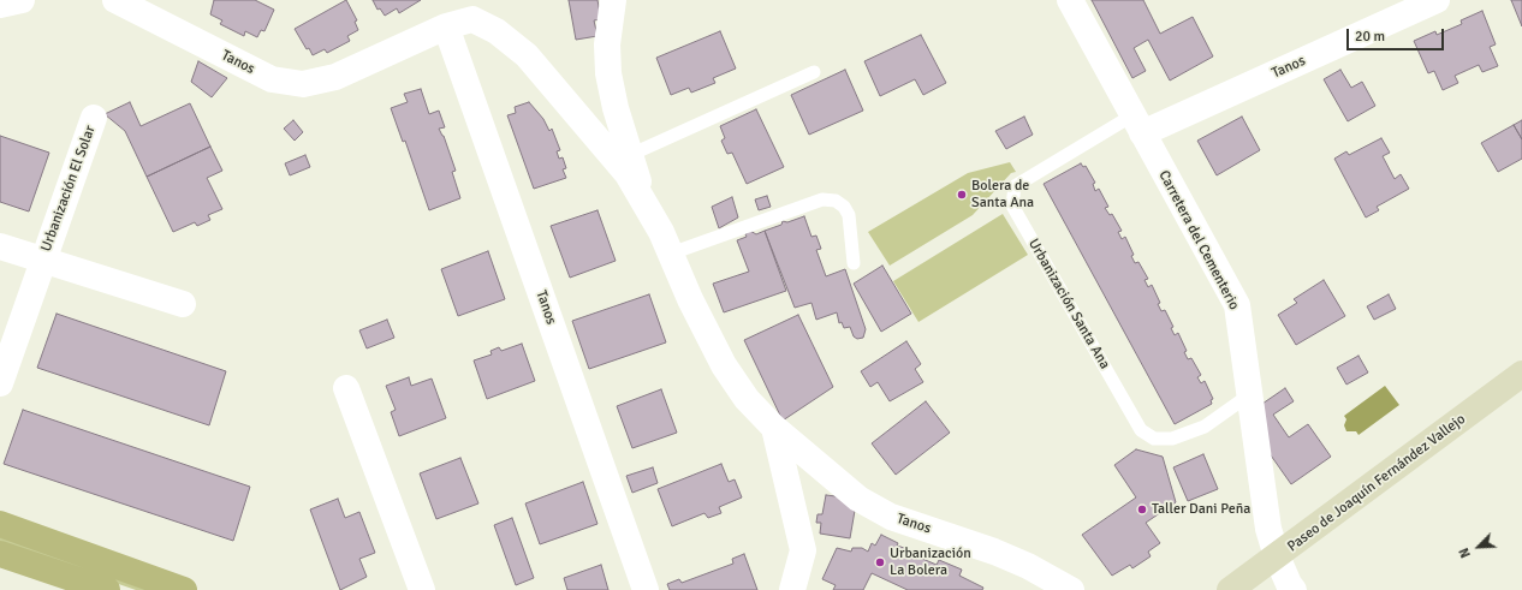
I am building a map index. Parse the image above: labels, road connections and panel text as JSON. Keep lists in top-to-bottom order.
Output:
{
  "streets": {
    "street": [
      "Tanos",
      "Urbanización El Solar",
      "Carretera del Cementerio",
      "Paseo de Joaquín Fernández Vallejo"
    ],
    "lane": ["Urbanización Santa Ana"]
  },
  "crossings": [
    ["Tanos", "Carretera del Cementerio"],
    ["Tanos", "Urbanización Santa Ana"],
    ["Carretera del Cementerio", "Urbanización Santa Ana"],
    ["Carretera del Cementerio", "Paseo de Joaquín Fernández Vallejo"]
  ],
  "places": ["Bolera de Santa Ana", "Taller Dani Peña", "Urbanización La Bolera"],
  "scale_bar": "20 m",
  "north": "bottom left"
}
